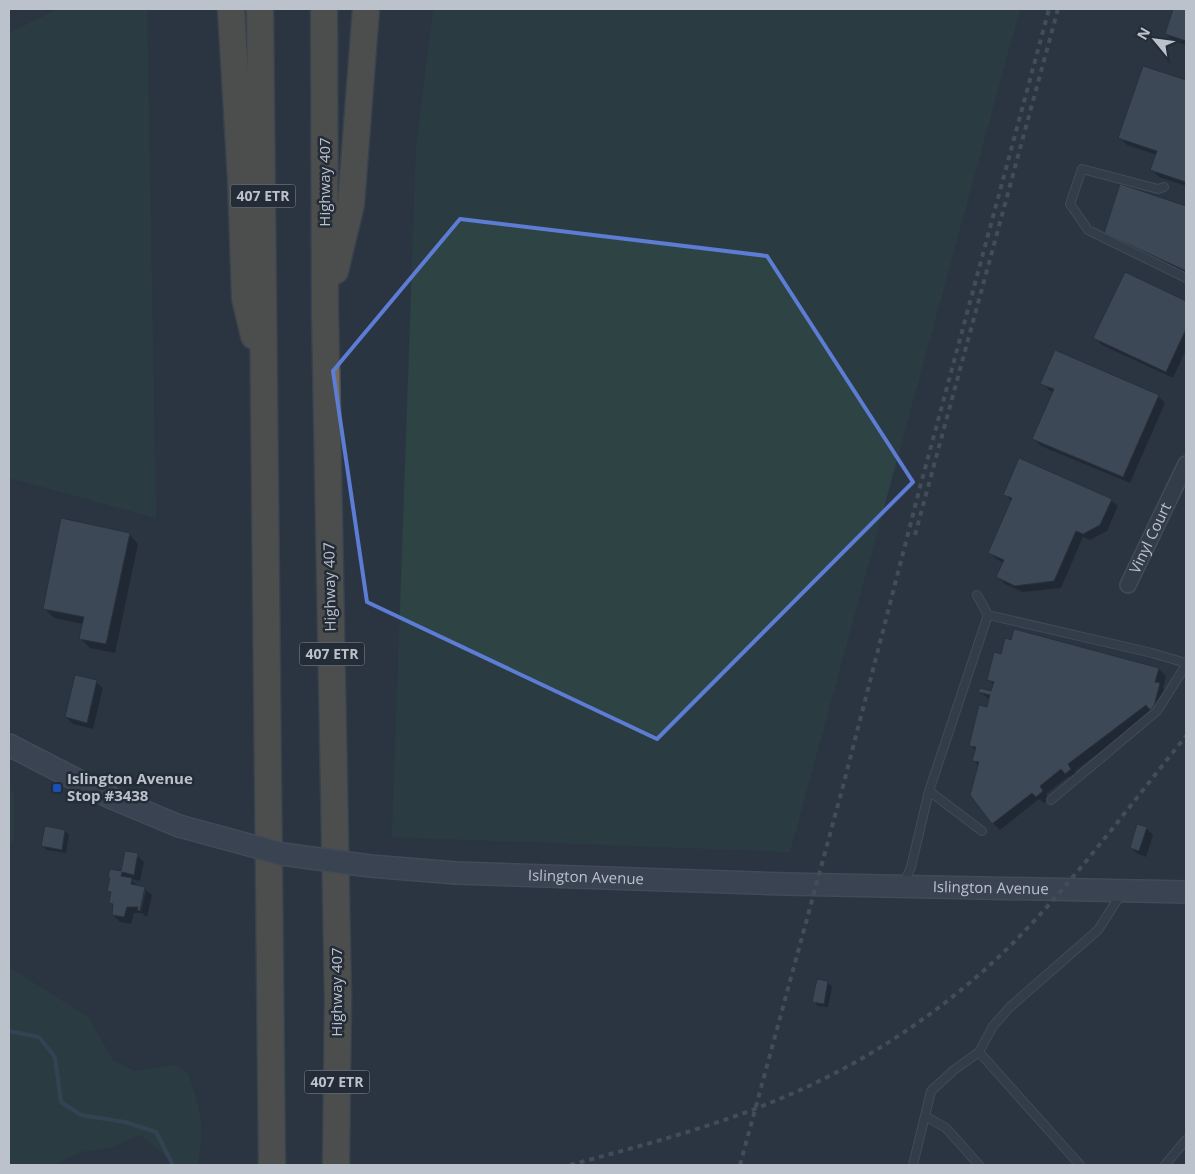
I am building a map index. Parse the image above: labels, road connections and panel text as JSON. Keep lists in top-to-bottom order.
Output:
{
  "streets": {
    "highway": ["Highway 407", "407 ETR"],
    "main road": ["Islington Avenue"],
    "street": ["Vinyl Court"]
  },
  "places": {
    "transit": ["Islington Avenue Stop #3438"]
  },
  "north": "top left"
}
